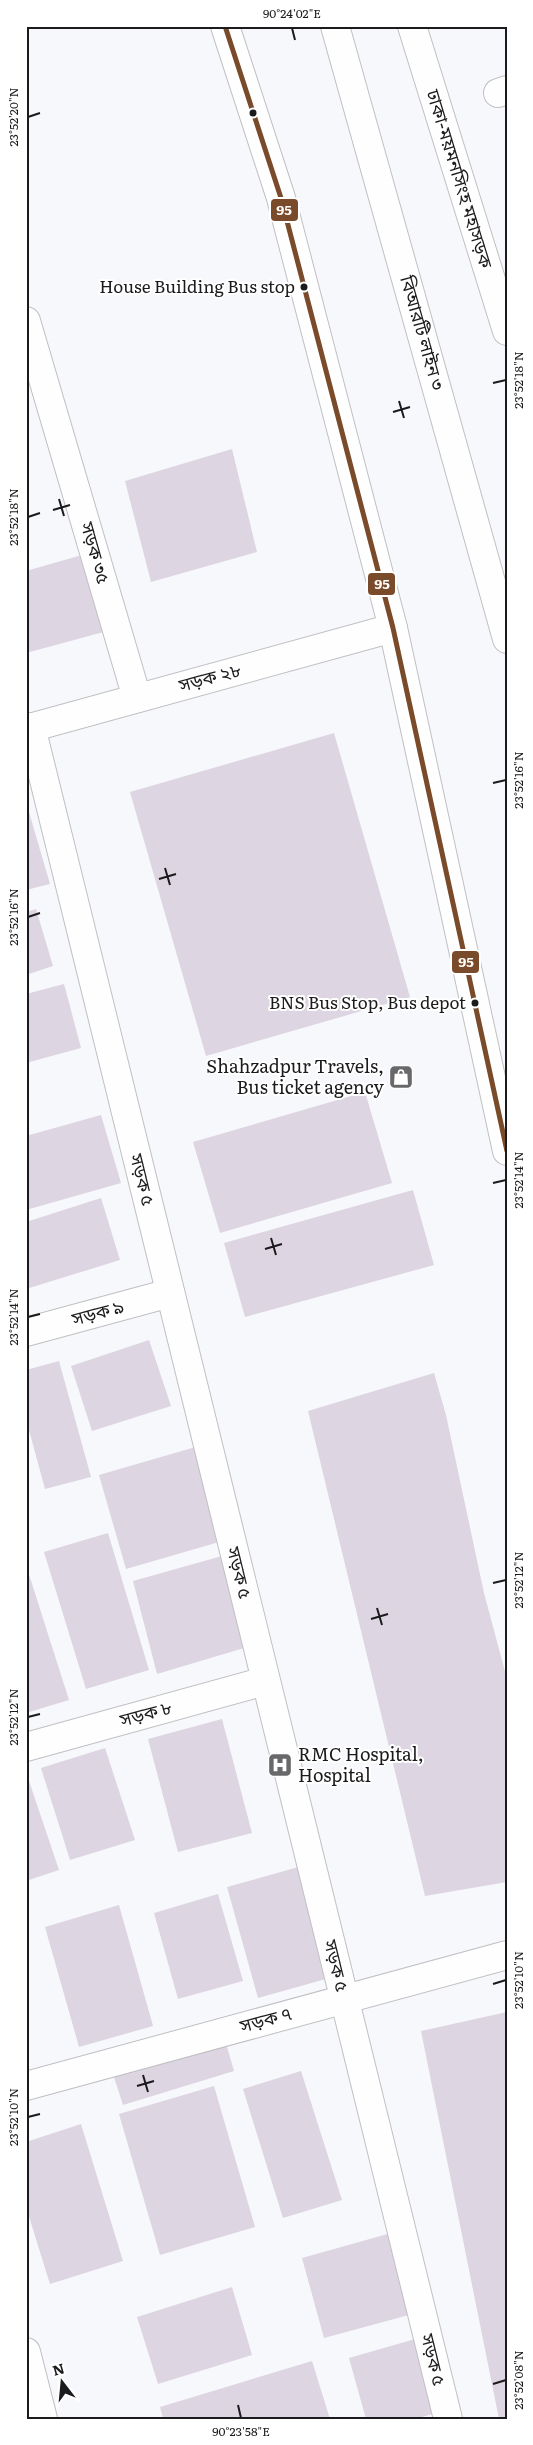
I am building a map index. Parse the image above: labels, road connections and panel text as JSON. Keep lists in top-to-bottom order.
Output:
{
  "streets": {
    "main road": [
      "ঢাকা-ময়মনসিংহ মহাসড়ক",
      "বিআরটি লাইন ৩",
      "সড়ক ৩৫",
      "সড়ক ২৮",
      "সড়ক ৫",
      "সড়ক ৯",
      "সড়ক ৮",
      "সড়ক ৭"
    ]
  },
  "crossings": [
    ["সড়ক ৩৫", "সড়ক ২৮"],
    ["সড়ক ২৮", "সড়ক ৫"],
    ["সড়ক ৫", "সড়ক ৯"],
    ["সড়ক ৫", "সড়ক ৮"],
    ["সড়ক ৫", "সড়ক ৭"]
  ],
  "places": {
    "other": ["House Building Bus stop", "BNS Bus Stop, Bus depot"],
    "shop": ["Shahzadpur Travels, Bus ticket agency"],
    "hospital": ["RMC Hospital, Hospital"]
  },
  "lines": ["transit line 95"],
  "north": "top",
  "coordinates": [
    "90°24'02\"E",
    "23°52'20\"N",
    "23°52'18\"N",
    "23°52'16\"N",
    "23°52'14\"N",
    "23°52'12\"N",
    "23°52'10\"N",
    "23°52'08\"N",
    "90°23'58\"E"
  ]
}
